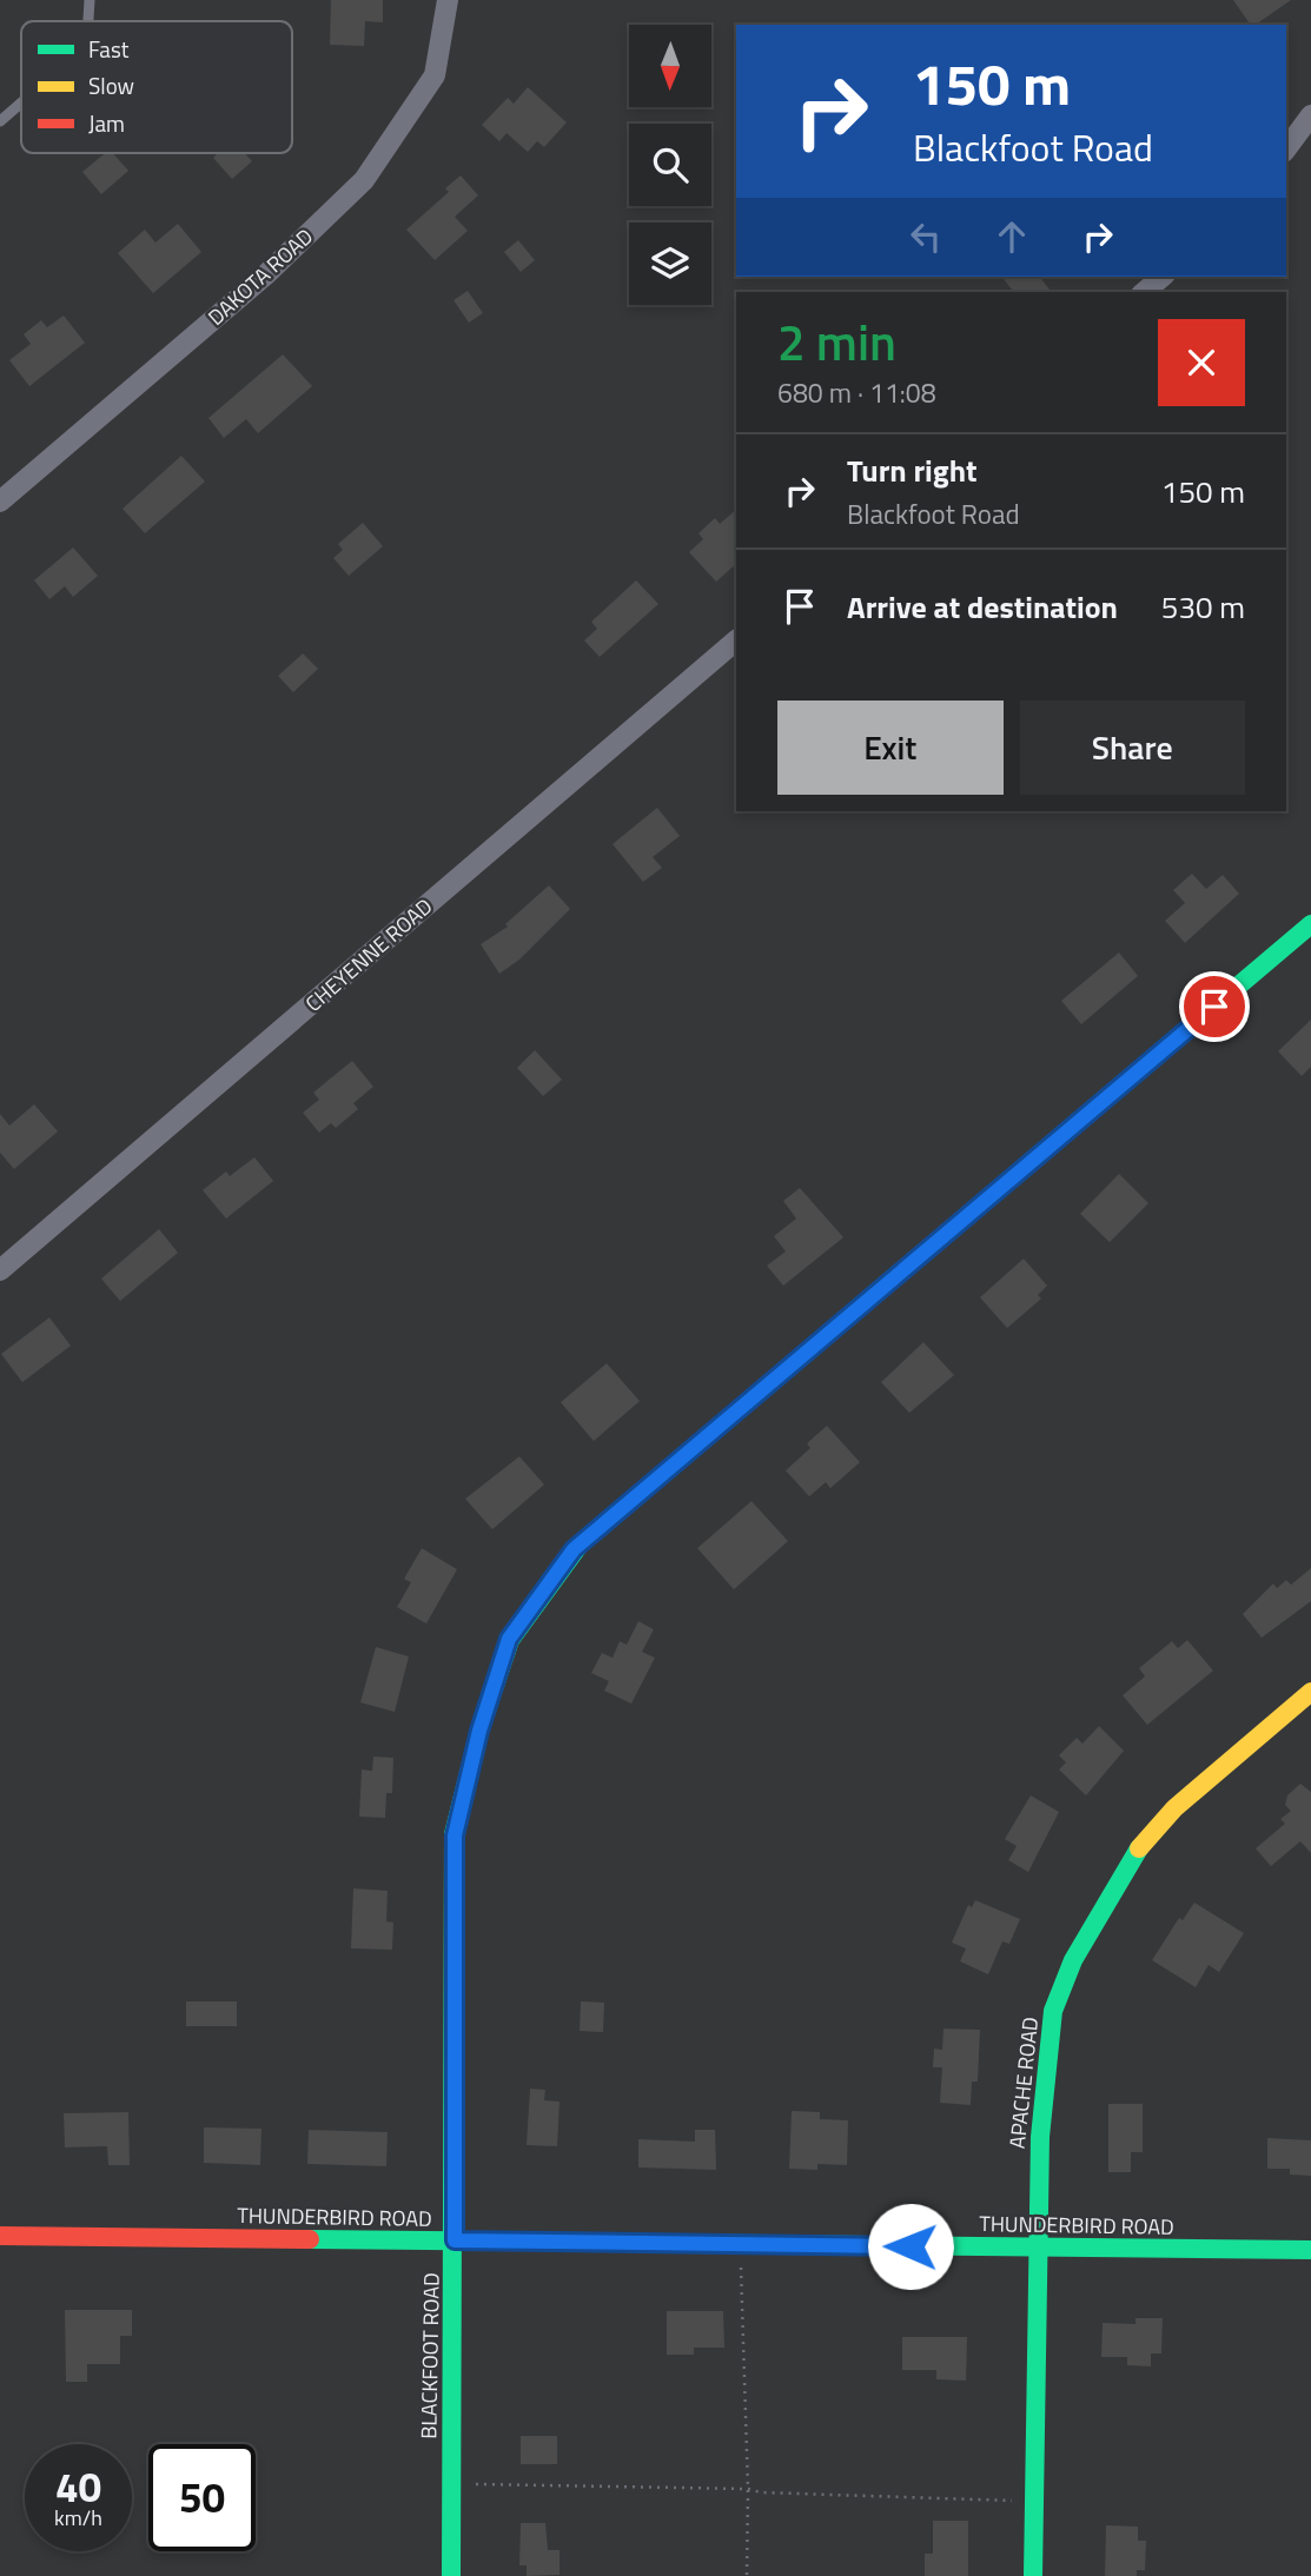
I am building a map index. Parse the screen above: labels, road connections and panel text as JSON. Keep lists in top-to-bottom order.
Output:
{
  "streets": {
    "street": [
      "DAKOTA ROAD",
      "CHEYENNE ROAD",
      "APACHE ROAD",
      "THUNDERBIRD ROAD",
      "BLACKFOOT ROAD"
    ]
  },
  "crossings": [
    ["APACHE ROAD", "THUNDERBIRD ROAD"],
    ["THUNDERBIRD ROAD", "BLACKFOOT ROAD"]
  ],
  "legend": ["Fast", "Slow", "Jam"],
  "north": "bottom",
  "page": {
    "turn": ["150 m", "Blackfoot Road"],
    "heading": ["2 min", "680 m · 11:08"],
    "list": [
      {
        "name": "Turn right",
        "note": "Blackfoot Road",
        "value": "150 m"
      },
      {
        "name": "Arrive at destination",
        "value": "530 m"
      }
    ],
    "buttons": ["Exit", "Share"],
    "speed": "40 km/h",
    "limit": "50"
  }
}
